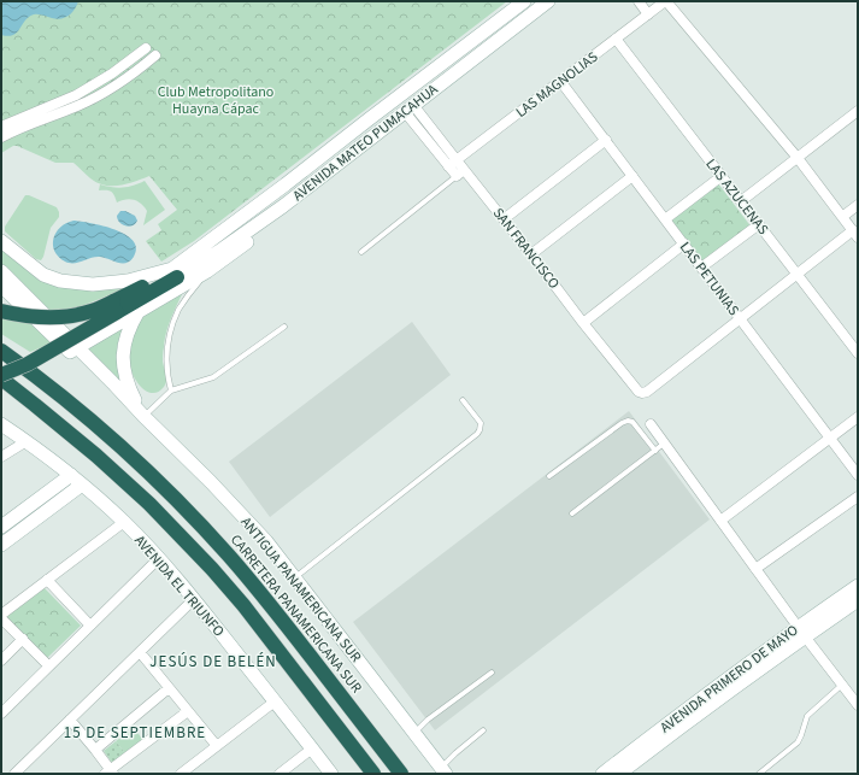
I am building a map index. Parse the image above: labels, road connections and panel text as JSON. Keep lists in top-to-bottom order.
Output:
{
  "streets": {
    "highway": ["CARRETERA PANAMERICANA SUR"],
    "main road": [
      "AVENIDA MATEO PUMACAHUA",
      "AVENIDA EL TRIUNFO",
      "ANTIGUA PANAMERICANA SUR",
      "AVENIDA PRIMERO DE MAYO"
    ],
    "street": [
      "LAS MAGNOLIAS",
      "LAS AZUCENAS",
      "SAN FRANCISCO",
      "LAS PETUNIAS"
    ]
  },
  "crossings": [
    ["LAS MAGNOLIAS", "LAS AZUCENAS"],
    ["LAS MAGNOLIAS", "SAN FRANCISCO"],
    ["LAS MAGNOLIAS", "LAS PETUNIAS"],
    ["AVENIDA MATEO PUMACAHUA", "SAN FRANCISCO"],
    ["SAN FRANCISCO", "LAS PETUNIAS"]
  ],
  "districts": ["JESÚS DE BELÉN", "15 DE SEPTIEMBRE"],
  "parks": ["Club Metropolitano Huayna Cápac"]
}
